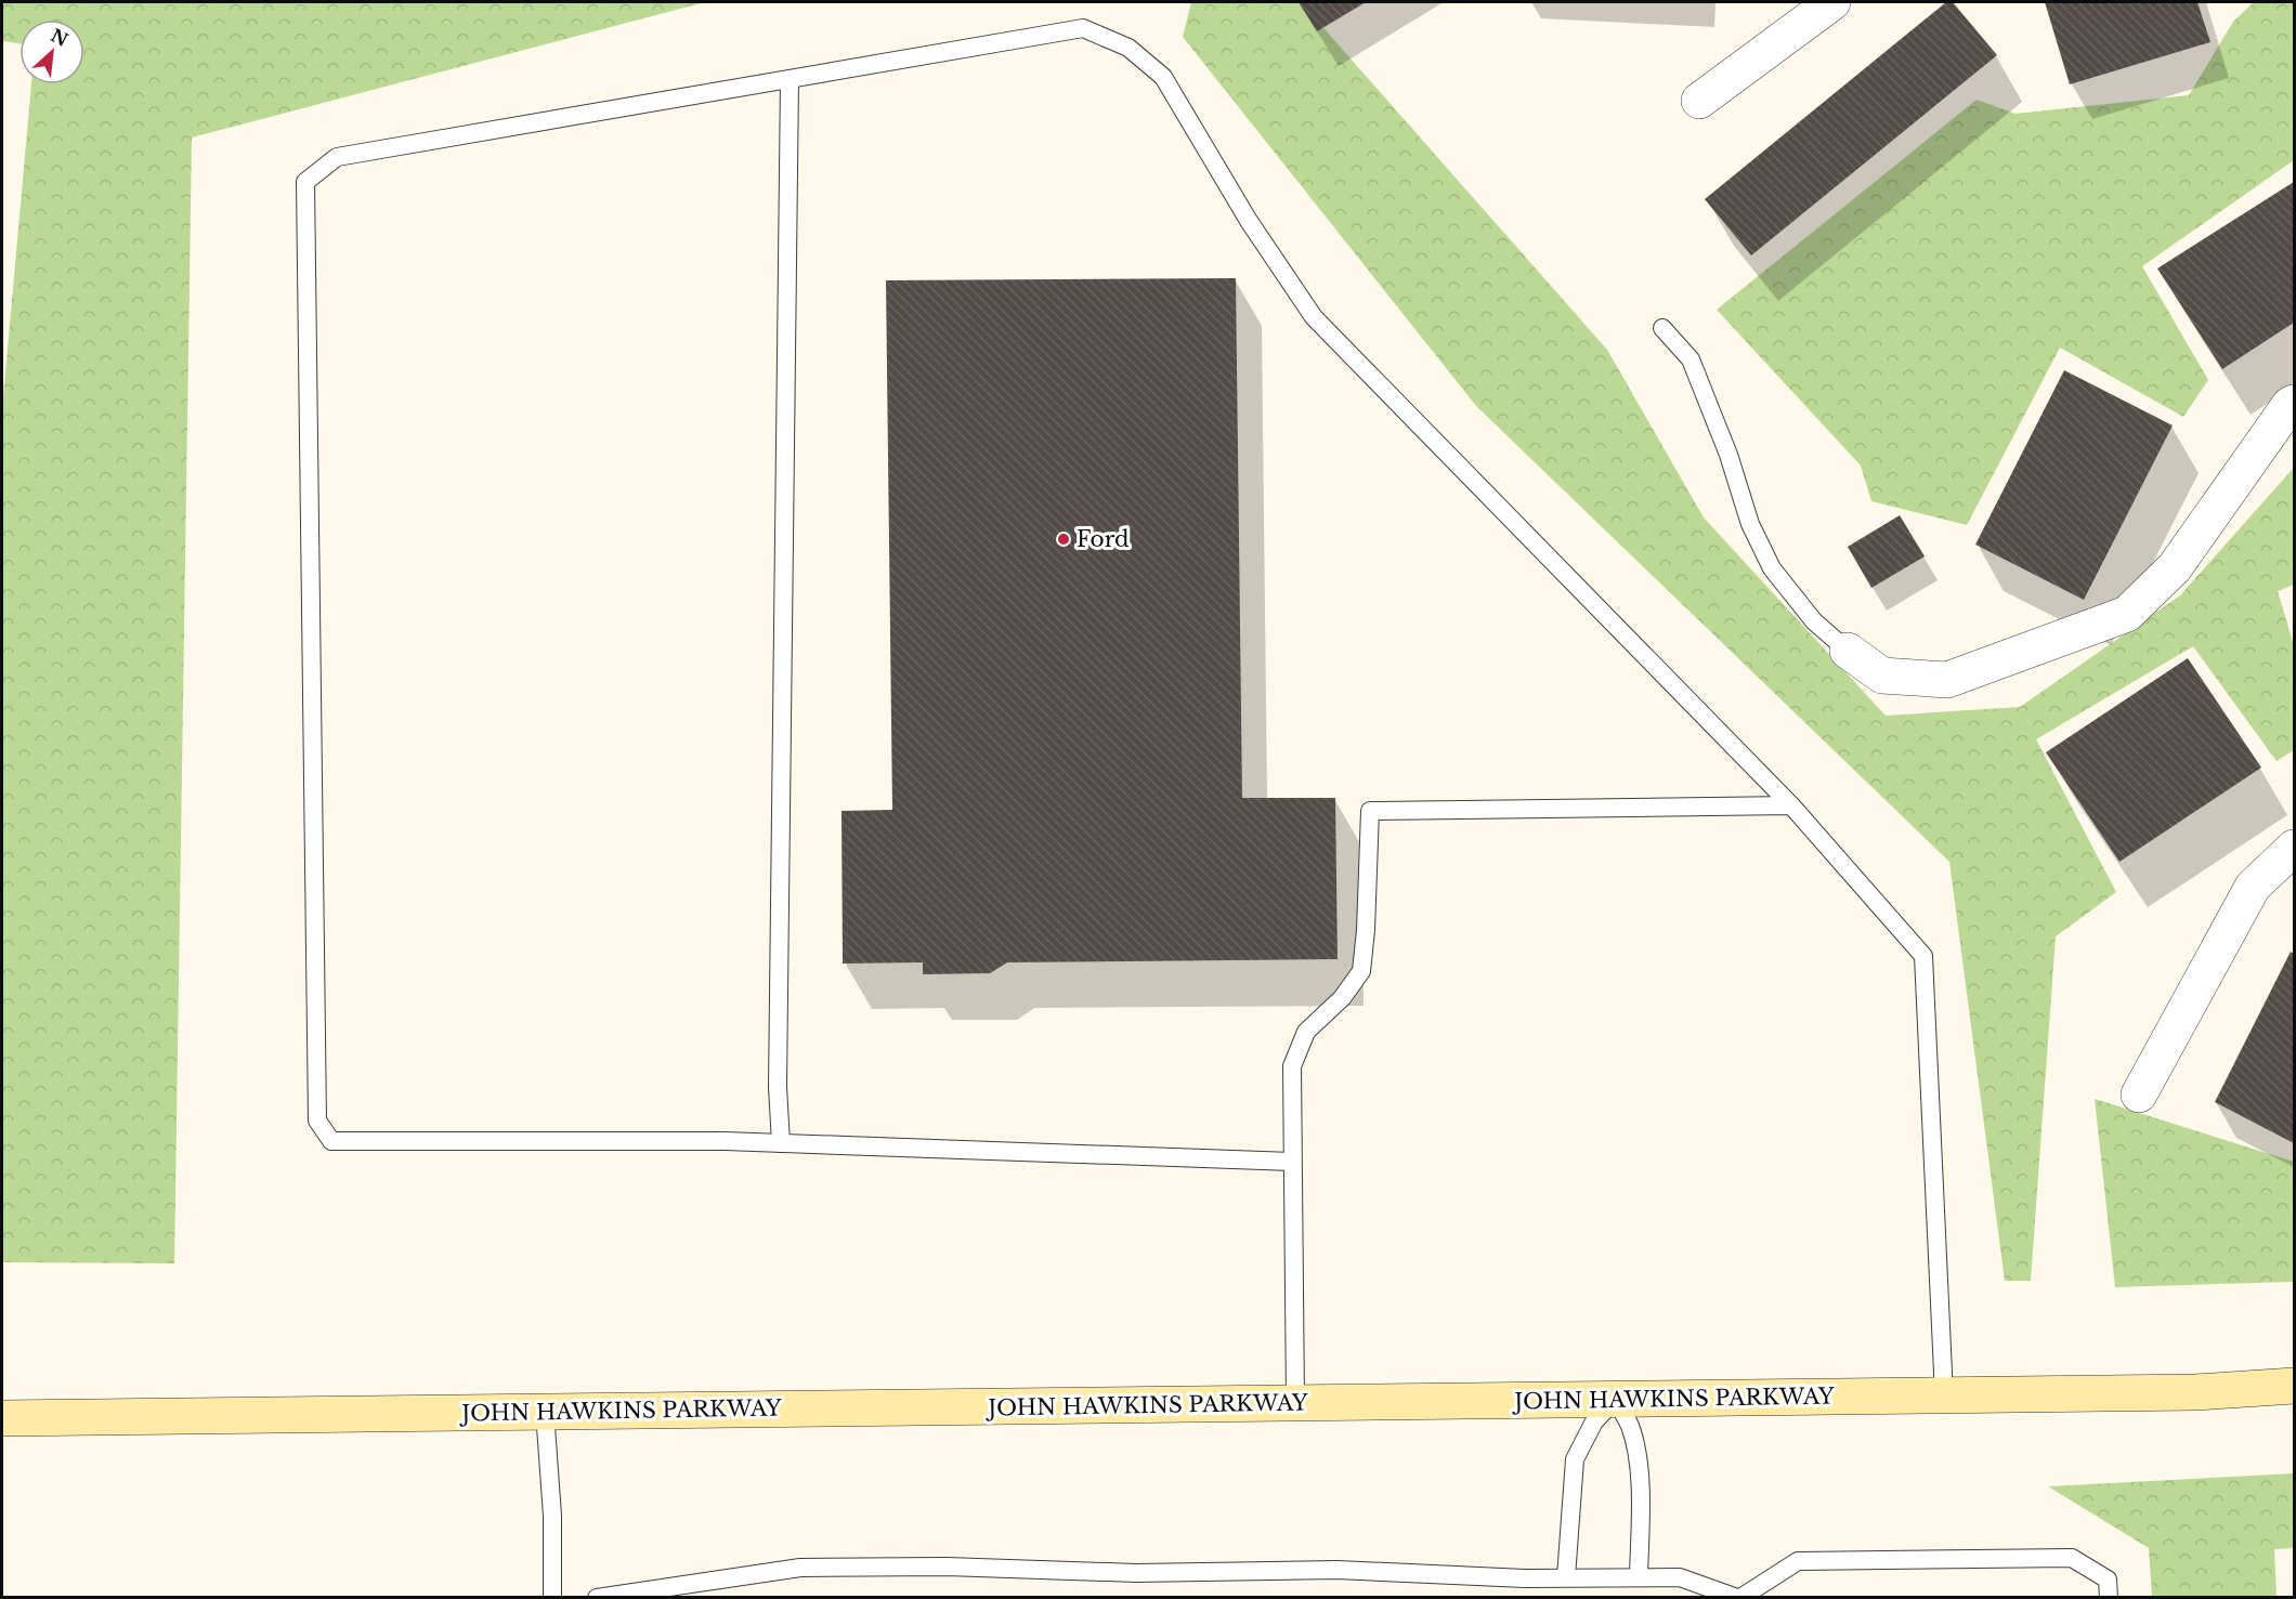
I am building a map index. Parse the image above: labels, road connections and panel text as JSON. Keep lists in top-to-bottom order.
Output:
{
  "streets": {
    "main road": ["JOHN HAWKINS PARKWAY"]
  },
  "places": ["Ford"],
  "north": "top right"
}
